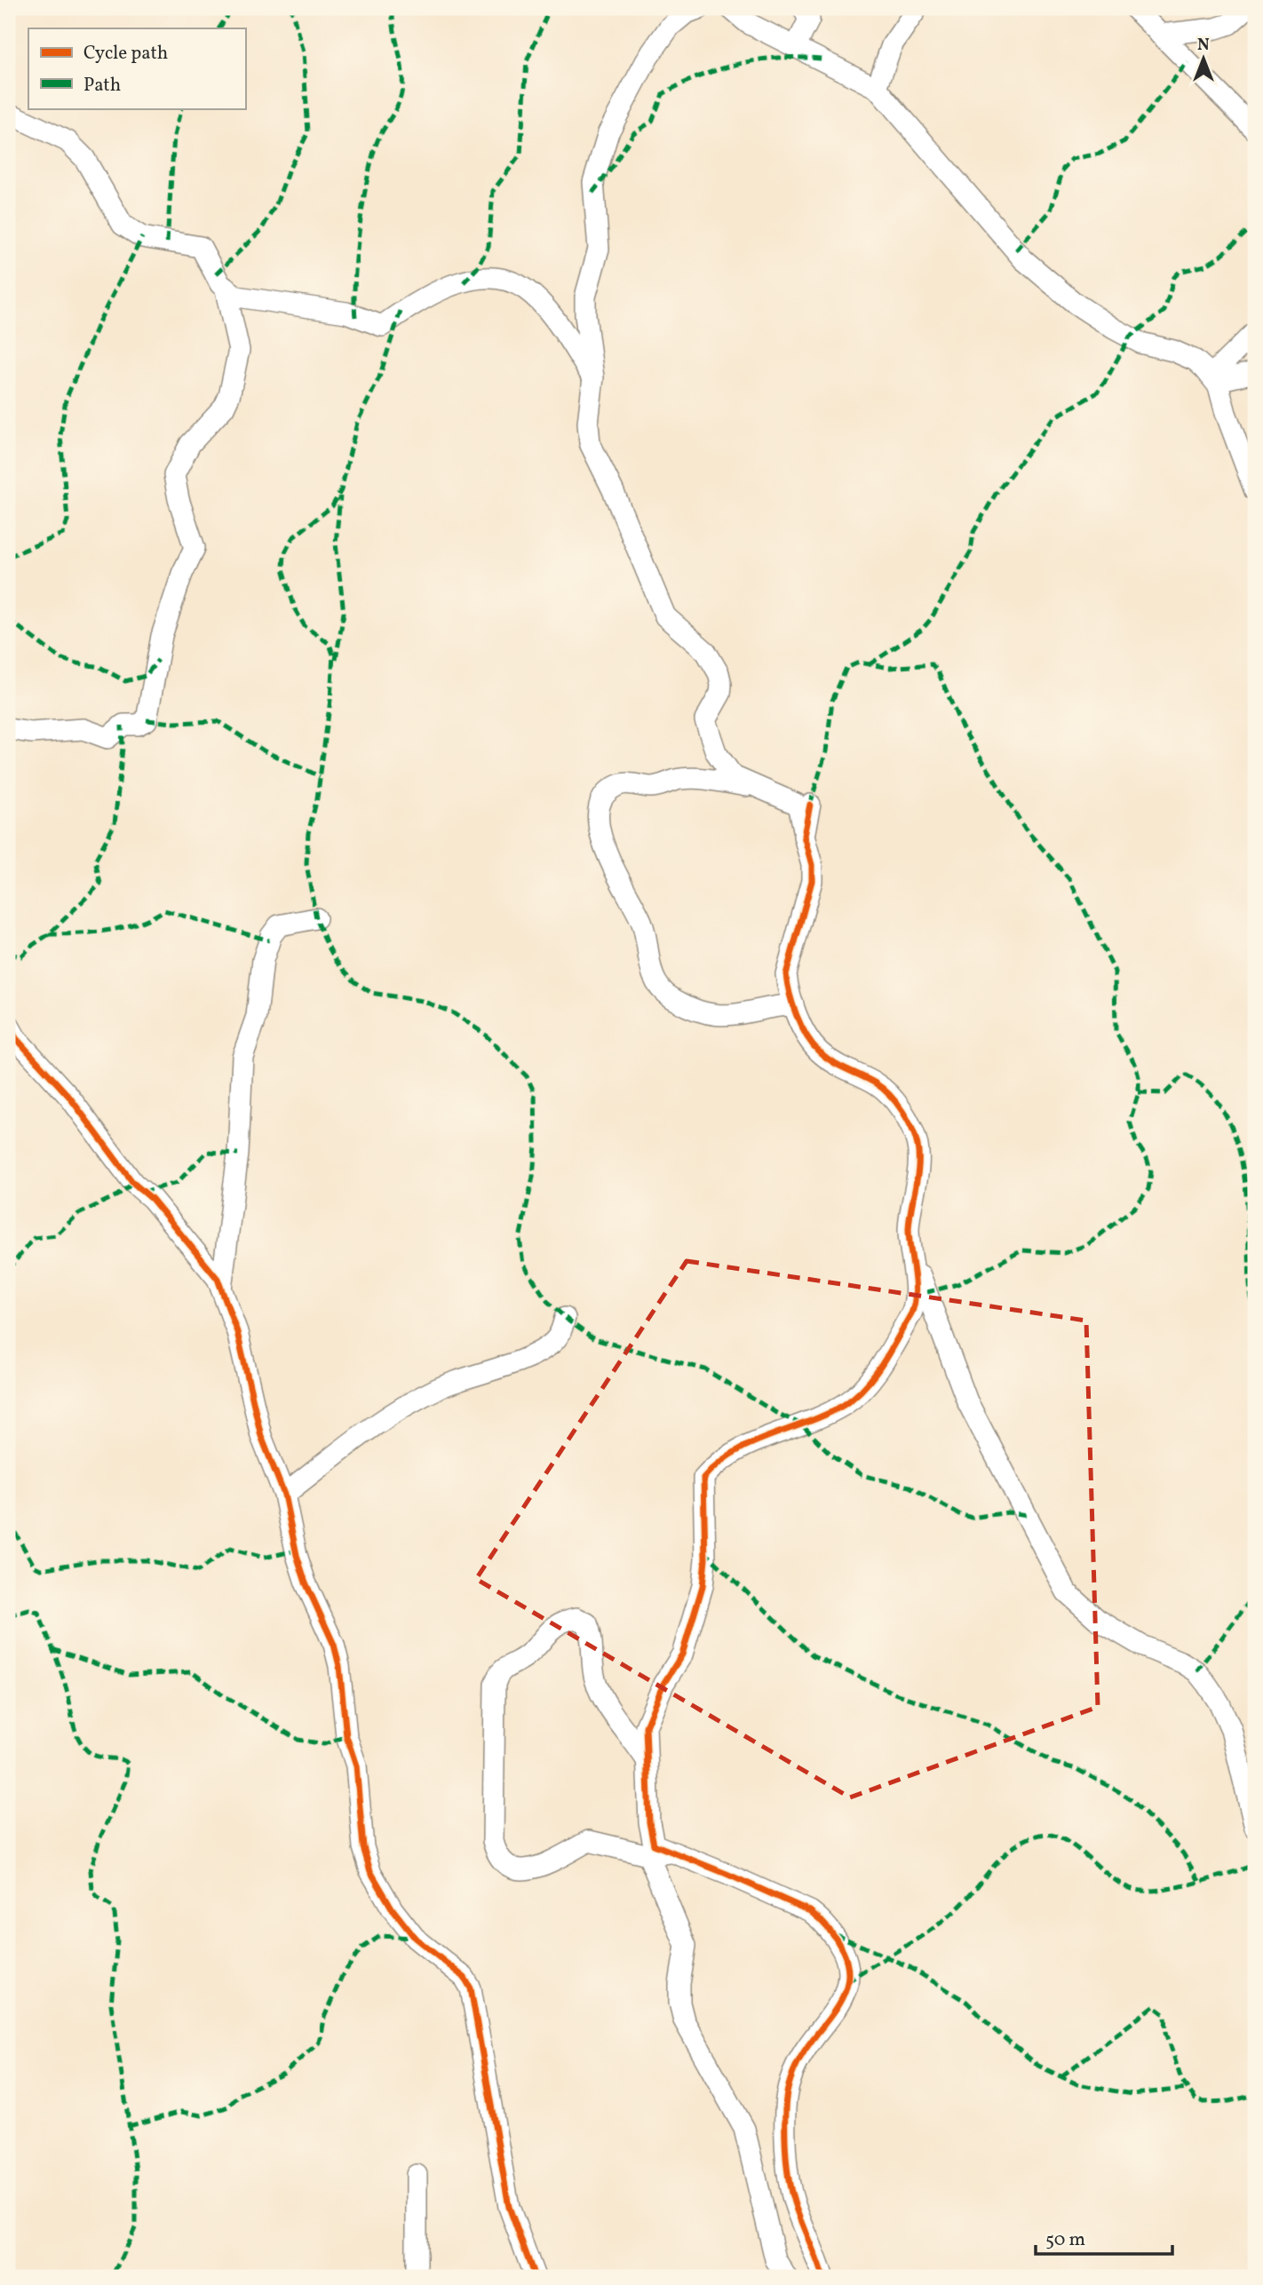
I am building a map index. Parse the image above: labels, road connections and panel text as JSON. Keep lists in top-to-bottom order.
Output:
{
  "legend": ["Cycle path", "Path"],
  "scale_bar": "50 m",
  "north": "top"
}
